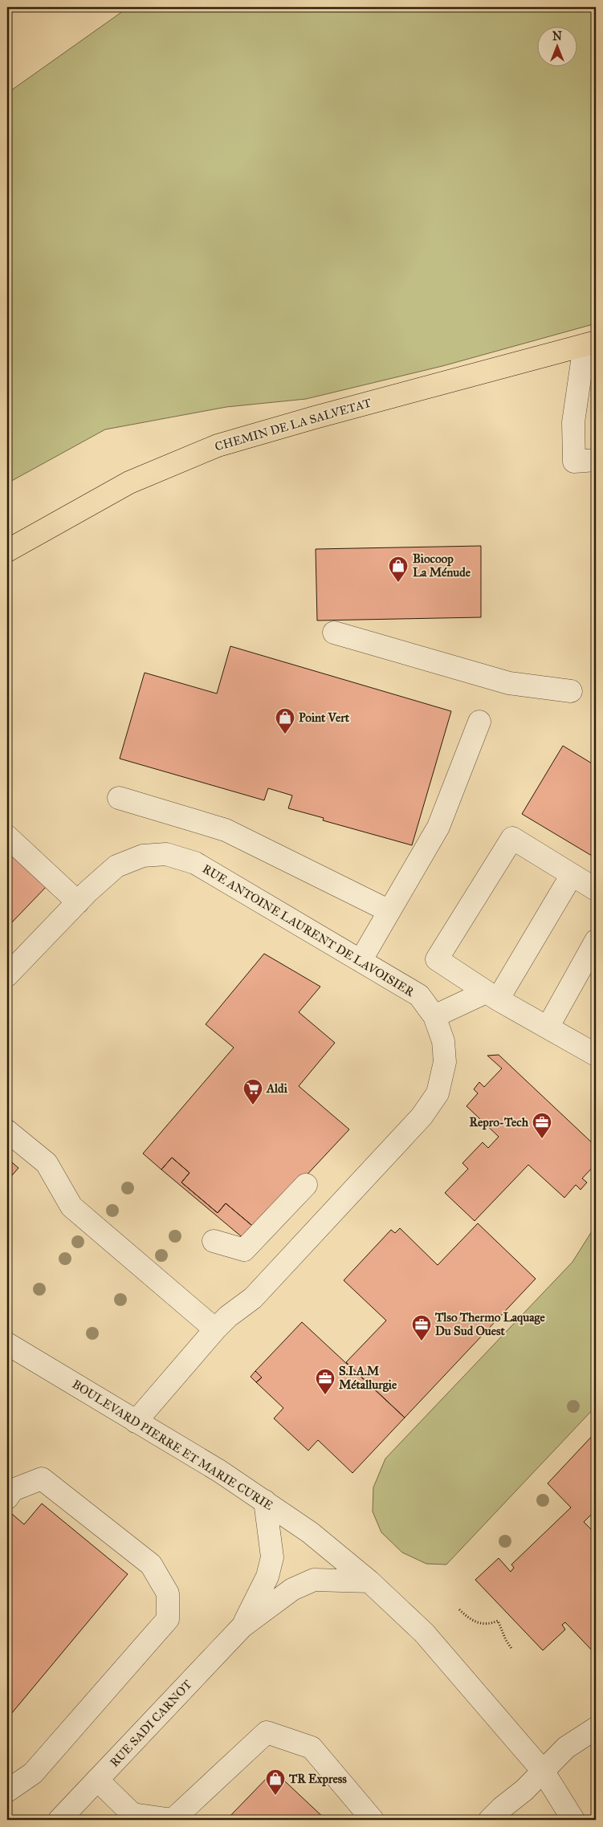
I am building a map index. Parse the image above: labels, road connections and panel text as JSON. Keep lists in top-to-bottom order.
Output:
{
  "streets": {
    "main road": ["CHEMIN DE LA SALVETAT"],
    "street": ["RUE ANTOINE LAURENT DE LAVOISIER", "BOULEVARD PIERRE ET MARIE CURIE", "RUE SADI CARNOT"]
  },
  "crossings": [
    ["RUE ANTOINE LAURENT DE LAVOISIER", "BOULEVARD PIERRE ET MARIE CURIE"],
    ["BOULEVARD PIERRE ET MARIE CURIE", "RUE SADI CARNOT"]
  ],
  "places": {
    "shop": ["Biocoop La Ménude", "Point Vert", "TR Express"],
    "supermarket": ["Aldi"],
    "office": ["Repro-Tech", "Tlso Thermo Laquage Du Sud Ouest", "S.I.A.M Métallurgie"]
  },
  "north": "top"
}
